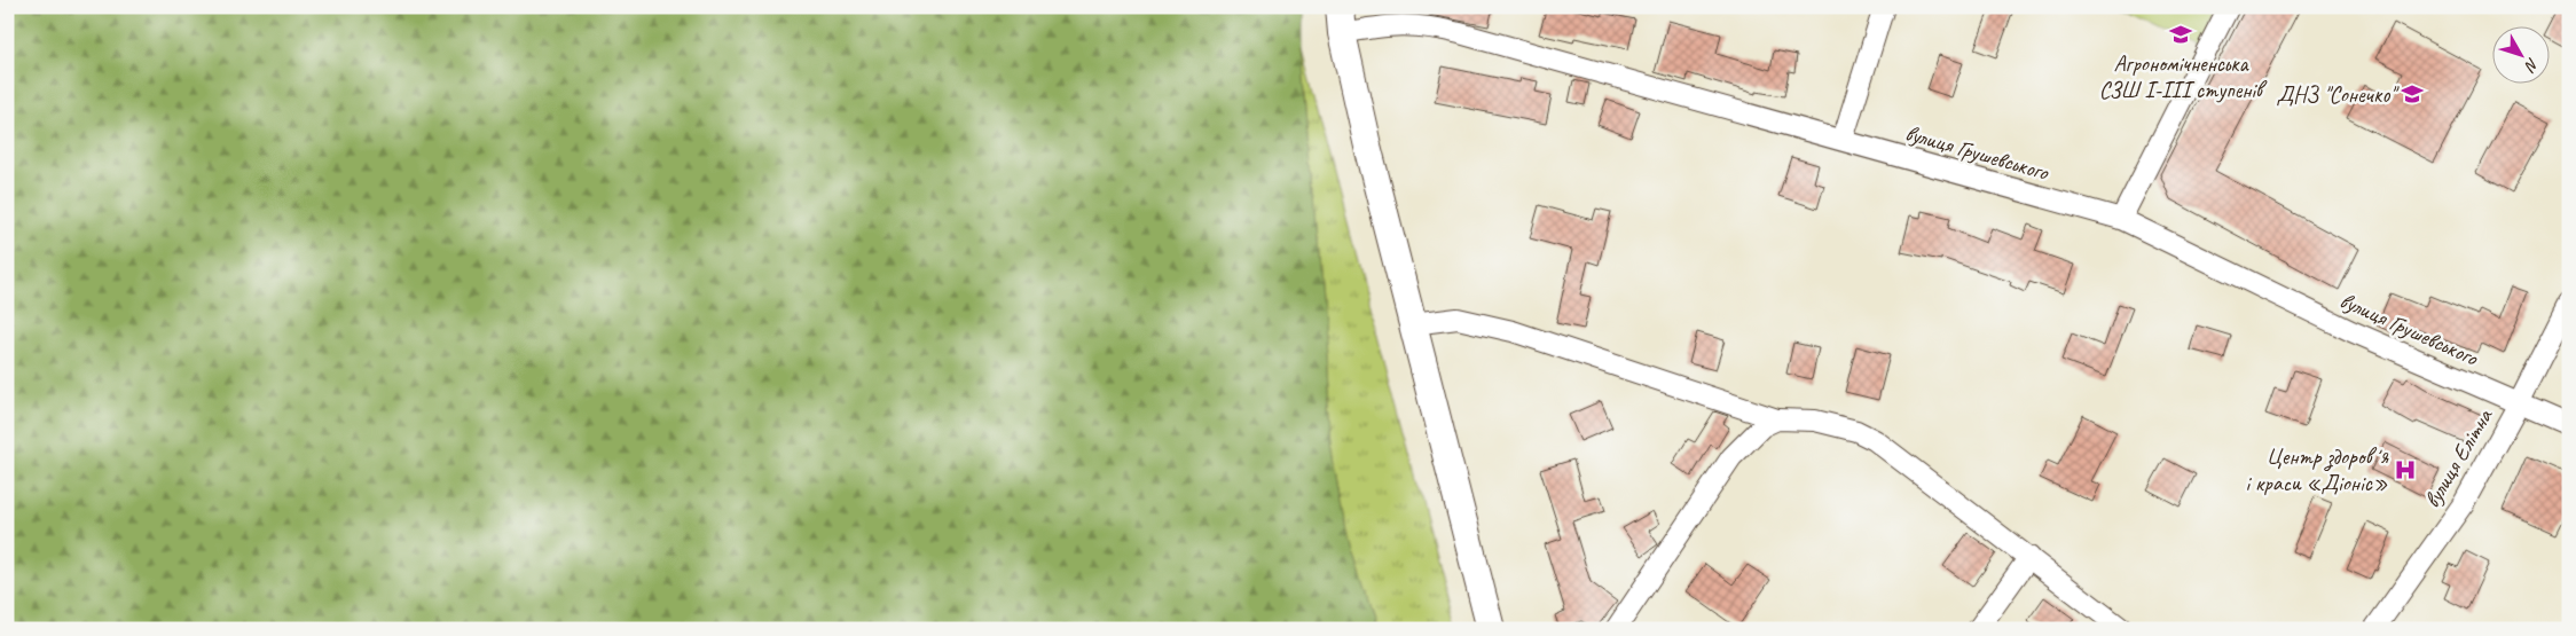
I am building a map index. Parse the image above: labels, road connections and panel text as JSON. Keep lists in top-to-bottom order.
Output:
{
  "streets": {
    "street": ["вулиця Грушевського", "вулиця Елітна"]
  },
  "crossings": [
    ["вулиця Грушевського", "вулиця Елітна"]
  ],
  "places": {
    "school or university": ["Агрономічненська СЗШ І-ІІІ ступенів", "ДНЗ \"Сонечко\""],
    "hospital": ["Центр здоровʼя і краси «Діоніс»"]
  },
  "north": "bottom right"
}
